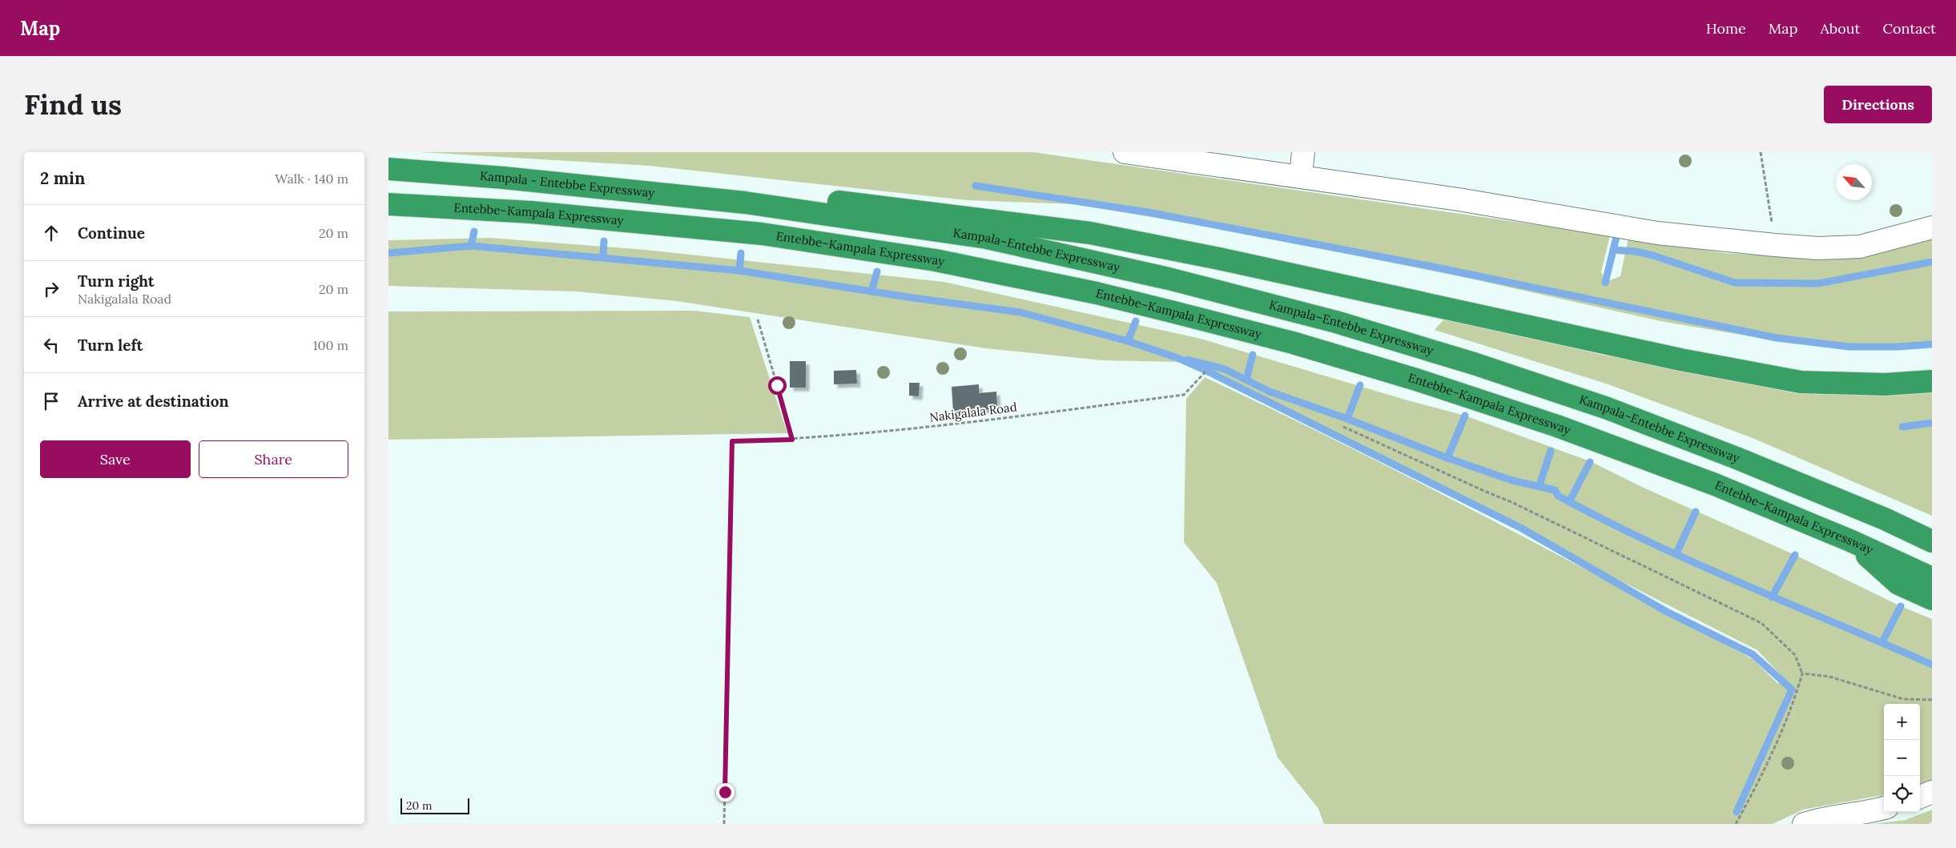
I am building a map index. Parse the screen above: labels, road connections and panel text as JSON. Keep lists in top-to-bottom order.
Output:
{
  "streets": {
    "highway": ["Kampala - Entebbe Expressway", "Entebbe–Kampala Expressway", "Kampala–Entebbe Expressway"],
    "path": ["Nakigalala Road"]
  },
  "crossings": [
    ["Kampala - Entebbe Expressway", "Kampala–Entebbe Expressway"]
  ],
  "scale_bar": "20 m",
  "north": "top left",
  "page": {
    "header": "Map",
    "nav": [
      "Home",
      "Map",
      "About",
      "Contact"
    ],
    "buttons": [
      "Directions",
      ["Save", "Share"]
    ],
    "title": "Find us",
    "heading": ["2 min", "Walk · 140 m"],
    "list": [
      ["Continue", "20 m"],
      ["Turn right", "Nakigalala Road", "20 m"],
      ["Turn left", "100 m"],
      "Arrive at destination"
    ],
    "map_buttons": ["+", "−"],
    "scale": "20 m"
  }
}
